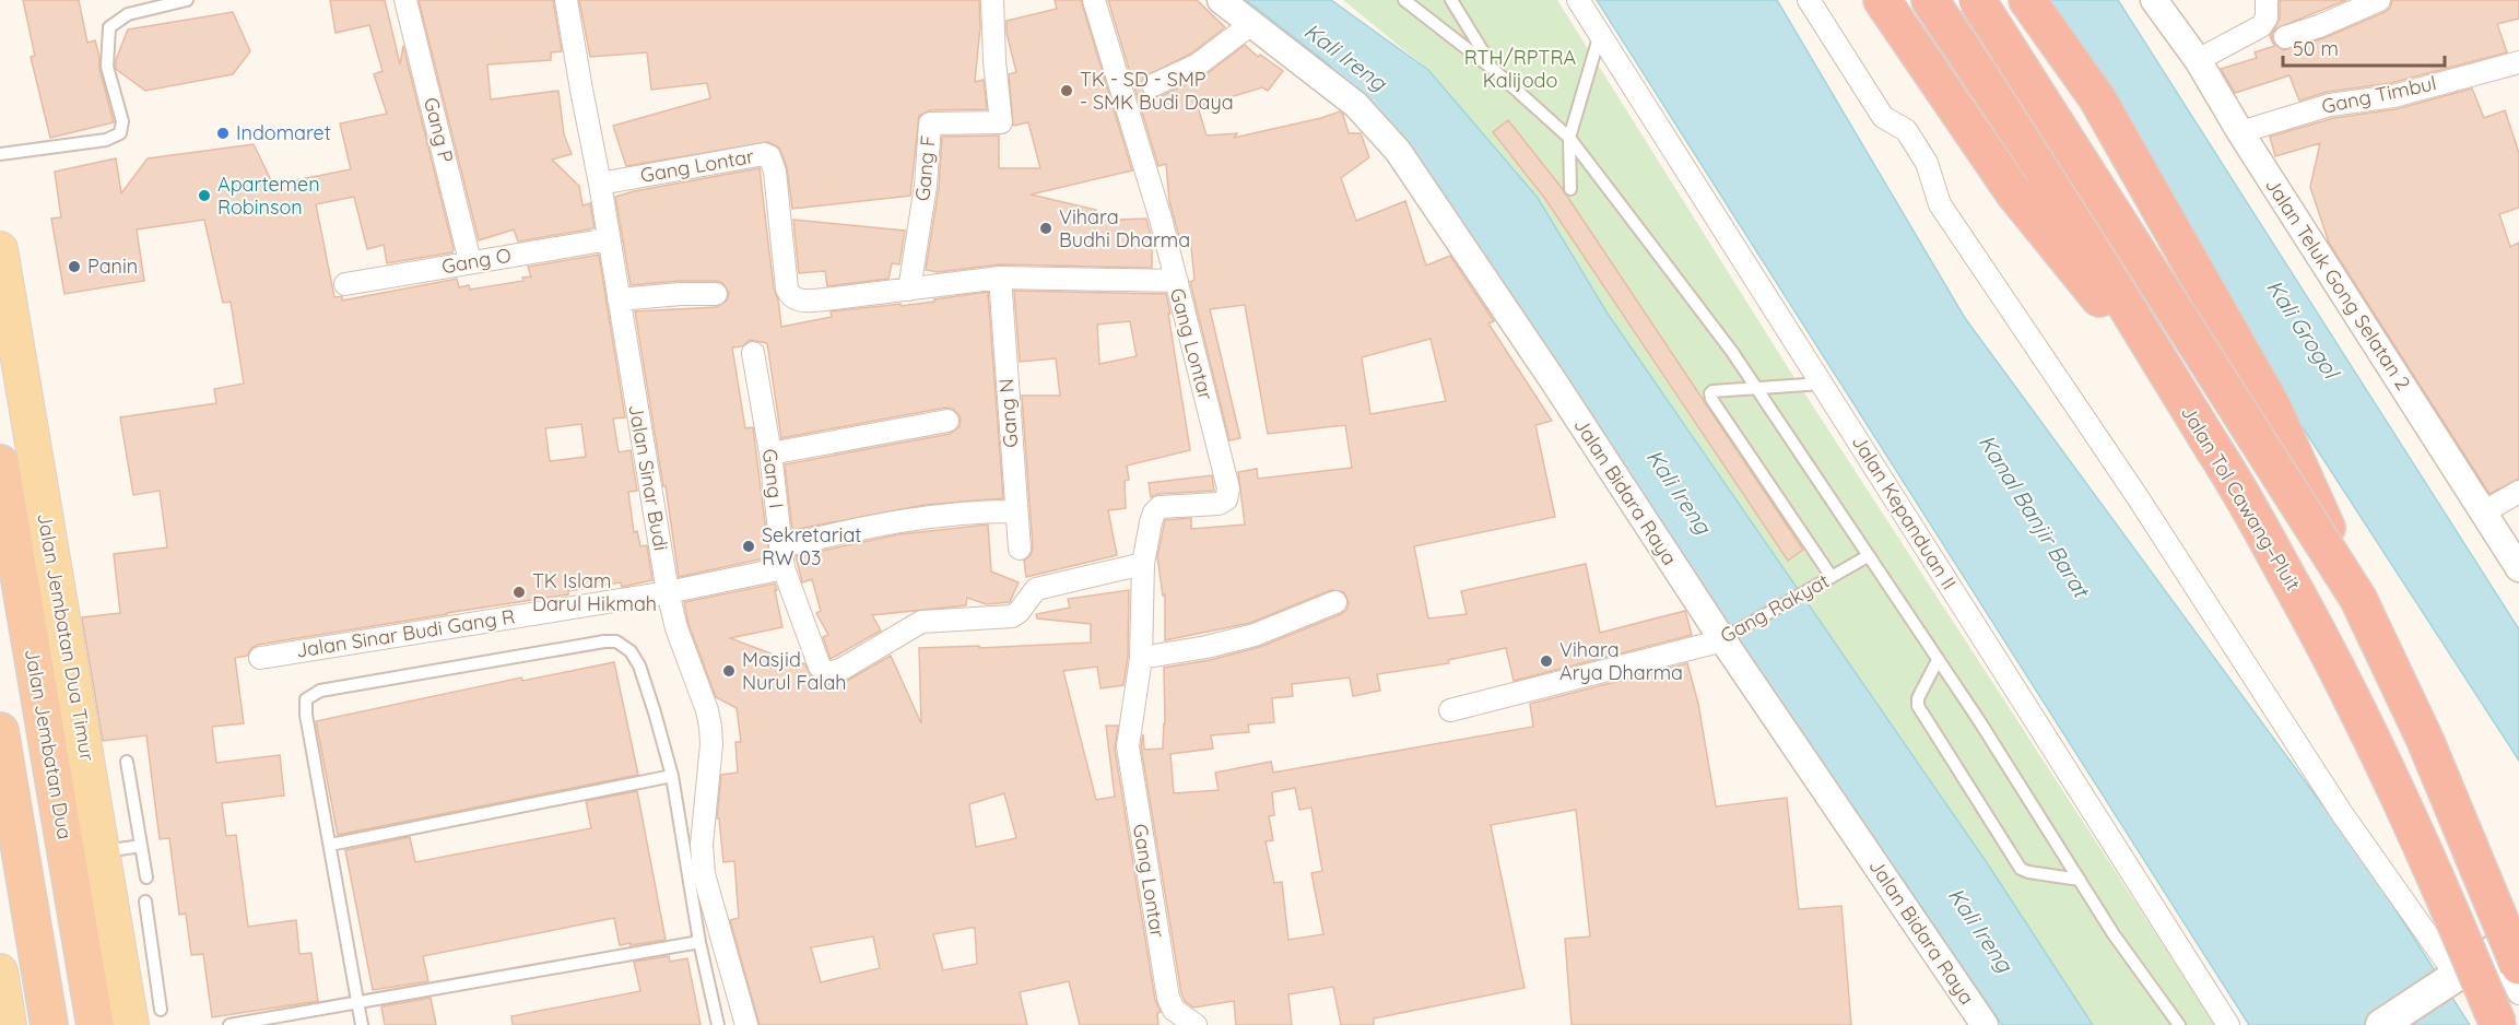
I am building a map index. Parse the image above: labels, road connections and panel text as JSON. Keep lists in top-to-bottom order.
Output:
{
  "streets": {
    "highway": ["Jalan Tol Cawang–Pluit", "Jalan Jembatan Dua"],
    "main road": ["Jalan Jembatan Dua Timur"],
    "street": [
      "Gang Timbul",
      "Gang P",
      "Gang Lontar",
      "Gang F",
      "Gang O",
      "Jalan Teluk Gong Selatan 2",
      "Gang N",
      "Jalan Sinar Budi",
      "Gang I",
      "Jalan Bidara Raya",
      "Jalan Kepanduan II",
      "Gang Rakyat",
      "Jalan Sinar Budi Gang R"
    ]
  },
  "crossings": [
    ["Gang Timbul", "Jalan Teluk Gong Selatan 2"],
    ["Gang P", "Gang O"],
    ["Gang Lontar", "Gang F"],
    ["Gang Lontar", "Gang N"],
    ["Gang Lontar", "Jalan Sinar Budi"],
    ["Gang Lontar", "Gang I"],
    ["Gang O", "Jalan Sinar Budi"],
    ["Jalan Sinar Budi", "Jalan Sinar Budi Gang R"],
    ["Gang I", "Jalan Sinar Budi Gang R"],
    ["Jalan Bidara Raya", "Gang Rakyat"]
  ],
  "water": ["Kali Ireng", "Kali Grogol", "Kanal Banjir Barat"],
  "parks": ["RTH/RPTRA Kalijodo"],
  "places": [
    "TK - SD - SMP - SMK Budi Daya",
    "Indomaret",
    "Apartemen Robinson",
    "Vihara Budhi Dharma",
    "Panin",
    "Sekretariat RW 03",
    "TK Islam Darul Hikmah",
    "Vihara Arya Dharma",
    "Masjid Nurul Falah"
  ],
  "scale_bar": "50 m"
}
